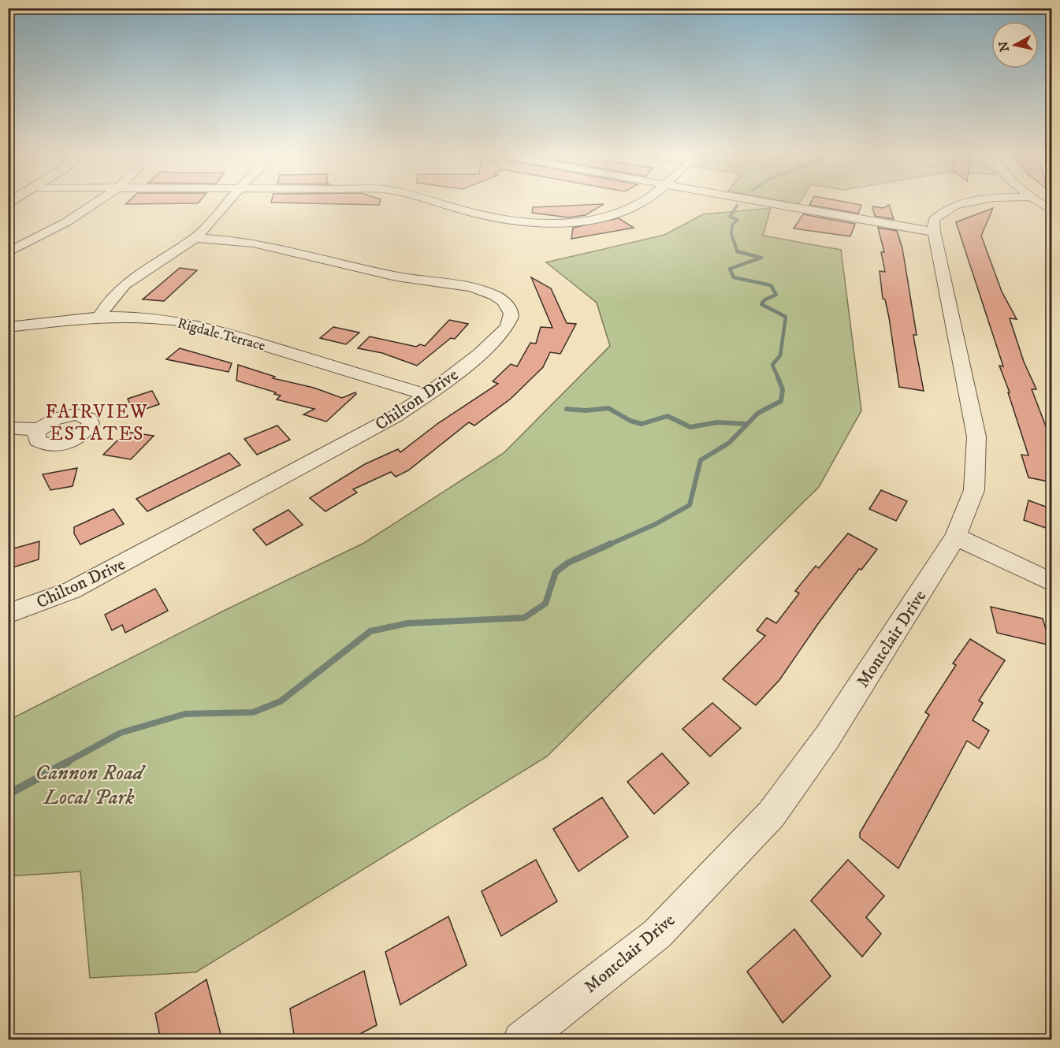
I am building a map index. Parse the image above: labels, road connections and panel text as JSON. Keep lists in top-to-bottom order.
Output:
{
  "streets": {
    "street": ["Rigdale Terrace", "Chilton Drive", "Montclair Drive"]
  },
  "crossings": [
    ["Rigdale Terrace", "Chilton Drive"]
  ],
  "districts": ["FAIRVIEW ESTATES"],
  "parks": ["Cannon Road Local Park"],
  "north": "left"
}
